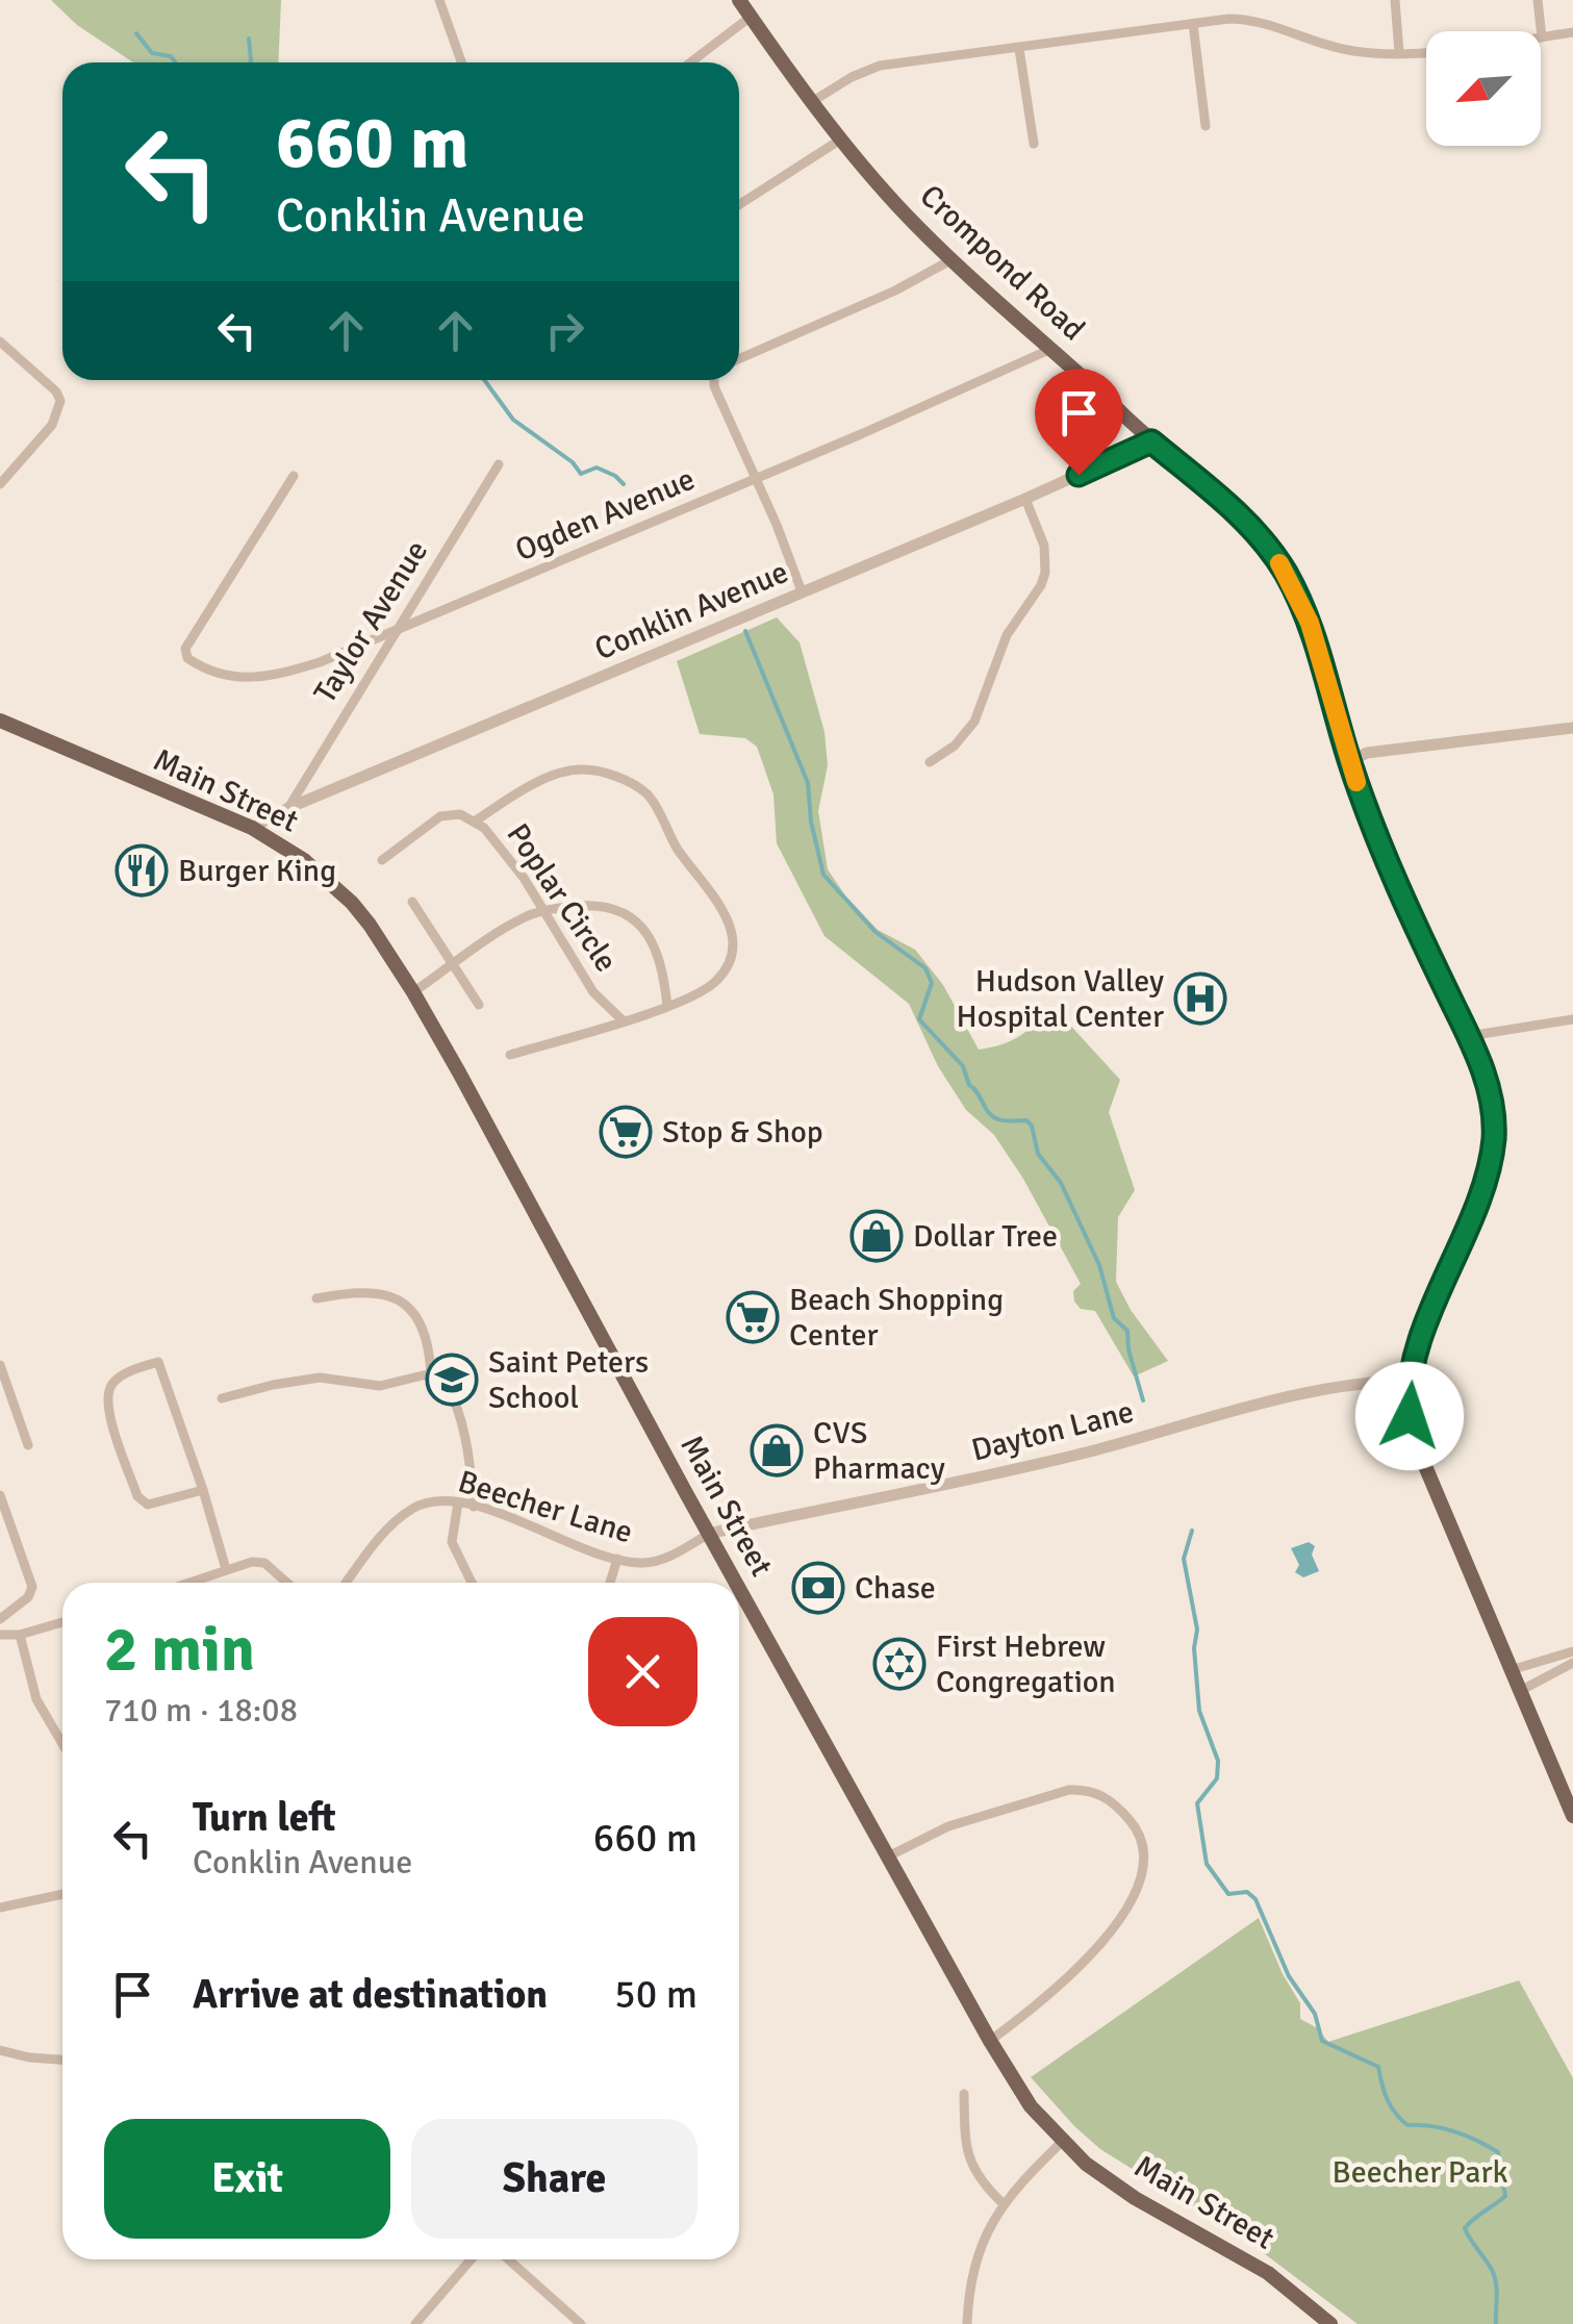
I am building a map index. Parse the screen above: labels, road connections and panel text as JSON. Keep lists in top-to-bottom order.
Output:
{
  "streets": {
    "main road": ["Crompond Road", "Main Street"],
    "street": [
      "Ogden Avenue",
      "Conklin Avenue",
      "Taylor Avenue",
      "Poplar Circle",
      "Dayton Lane",
      "Beecher Lane"
    ]
  },
  "crossings": [
    ["Crompond Road", "Ogden Avenue"],
    ["Crompond Road", "Conklin Avenue"],
    ["Crompond Road", "Dayton Lane"],
    ["Ogden Avenue", "Taylor Avenue"],
    ["Conklin Avenue", "Taylor Avenue"],
    ["Conklin Avenue", "Main Street"],
    ["Main Street", "Dayton Lane"],
    ["Main Street", "Beecher Lane"],
    ["Dayton Lane", "Beecher Lane"]
  ],
  "parks": ["Beecher Park"],
  "places": {
    "restaurant": ["Burger King"],
    "hospital": ["Hudson Valley Hospital Center"],
    "supermarket": ["Stop & Shop", "Beach Shopping Center"],
    "shop": ["Dollar Tree", "CVS Pharmacy"],
    "school or university": ["Saint Peters School"],
    "bank": ["Chase"],
    "synagogue": ["First Hebrew Congregation"]
  },
  "north": "bottom left",
  "page": {
    "turn": ["660 m", "Conklin Avenue"],
    "heading": ["2 min", "710 m · 18:08"],
    "list": [
      {
        "name": "Turn left",
        "note": "Conklin Avenue",
        "value": "660 m"
      },
      {
        "name": "Arrive at destination",
        "value": "50 m"
      }
    ],
    "buttons": ["Exit", "Share"]
  }
}
